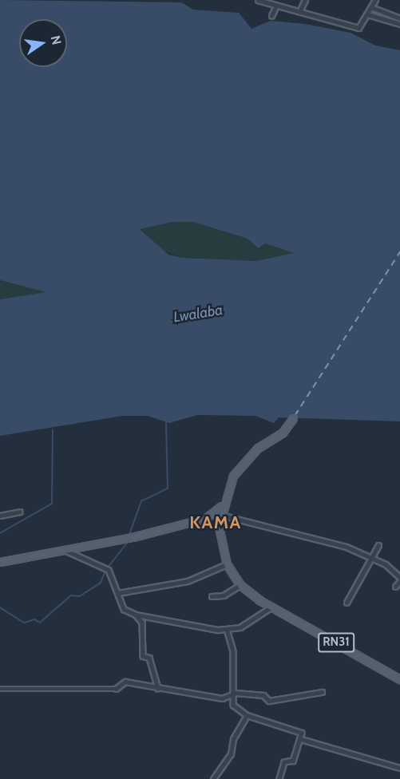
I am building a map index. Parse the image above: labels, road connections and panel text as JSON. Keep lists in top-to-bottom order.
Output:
{
  "streets": {
    "main road": ["RN31"]
  },
  "districts": ["KAMA"],
  "water": ["Lwalaba"],
  "north": "right"
}
